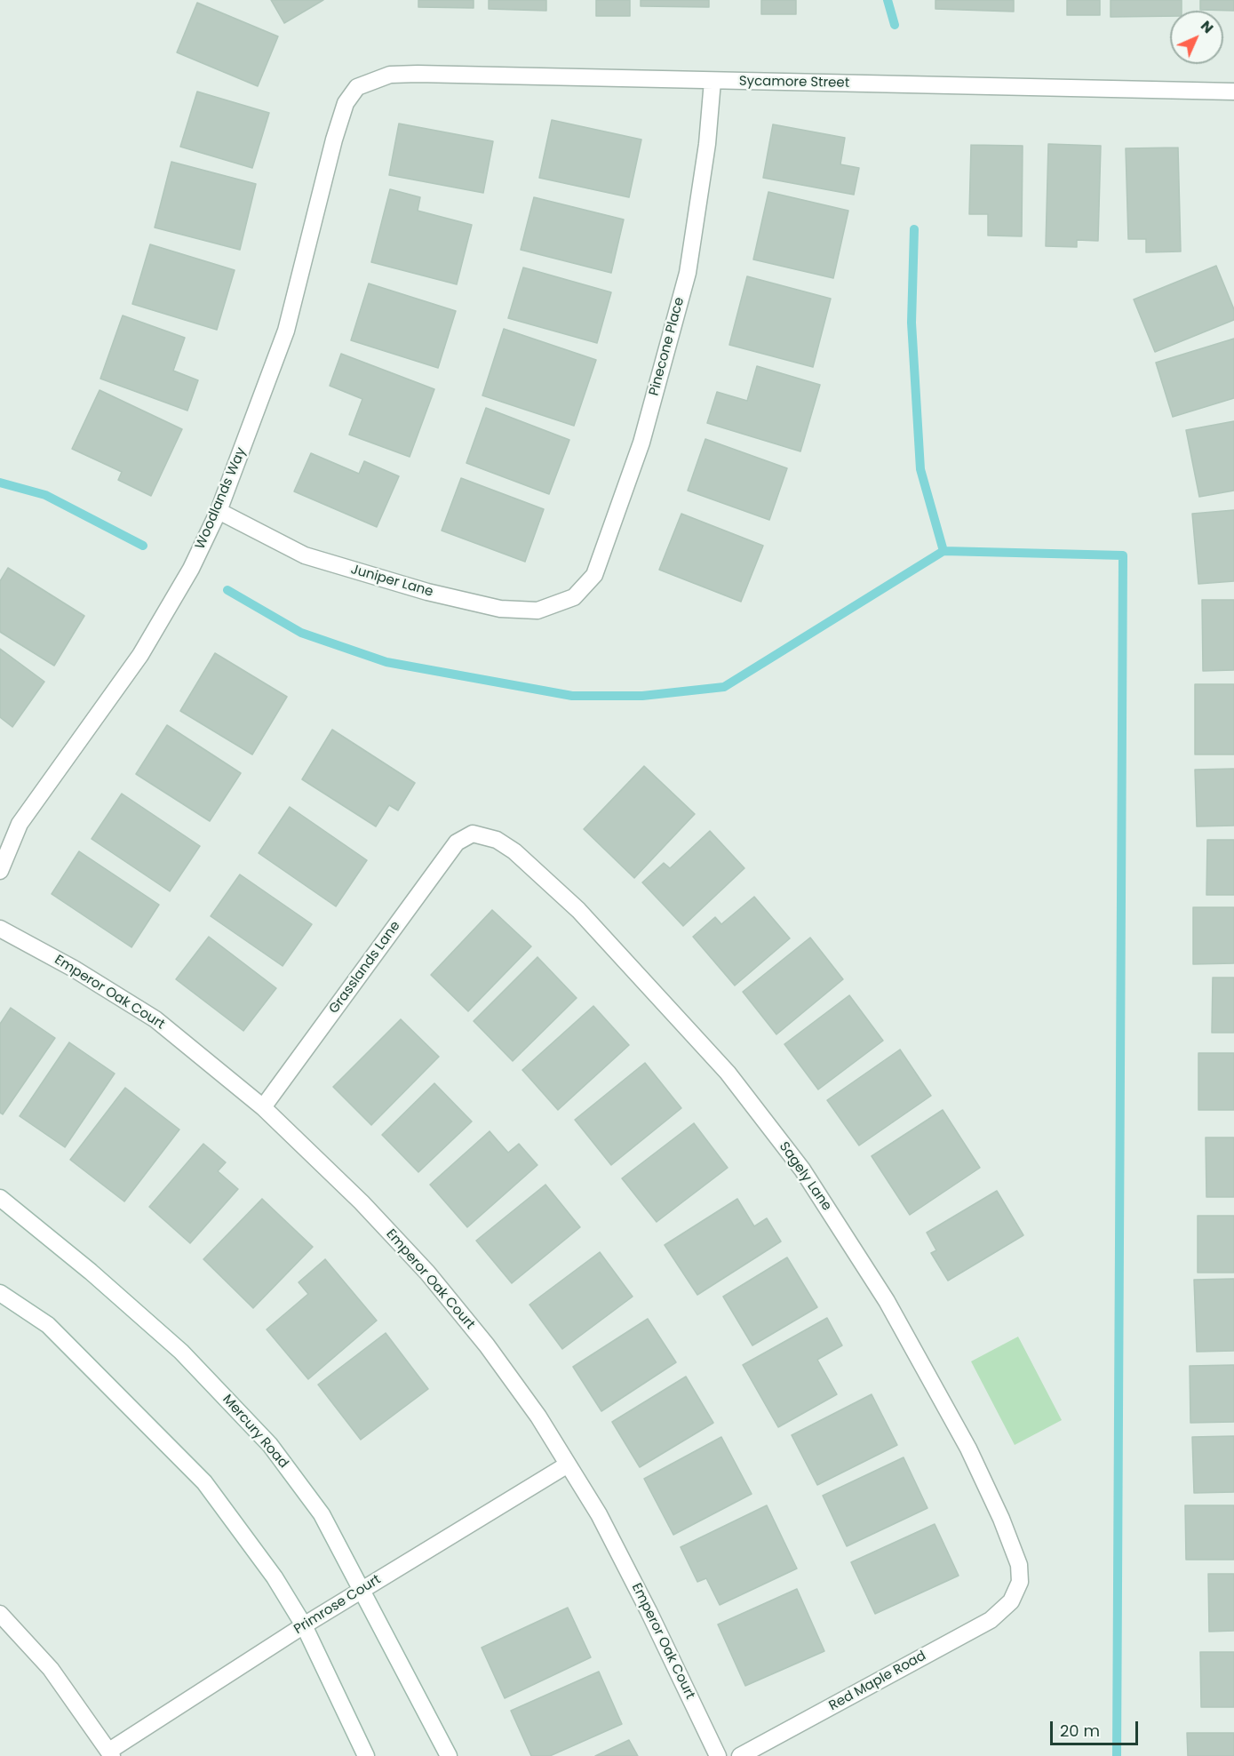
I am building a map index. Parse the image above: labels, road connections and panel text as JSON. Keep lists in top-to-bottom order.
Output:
{
  "streets": {
    "street": [
      "Sycamore Street",
      "Pinecone Place",
      "Woodlands Way",
      "Juniper Lane",
      "Grasslands Lane",
      "Emperor Oak Court",
      "Sagely Lane",
      "Mercury Road",
      "Primrose Court",
      "Red Maple Road"
    ]
  },
  "crossings": [
    ["Sycamore Street", "Pinecone Place"],
    ["Sycamore Street", "Woodlands Way"],
    ["Pinecone Place", "Juniper Lane"],
    ["Woodlands Way", "Juniper Lane"],
    ["Grasslands Lane", "Emperor Oak Court"],
    ["Grasslands Lane", "Sagely Lane"],
    ["Emperor Oak Court", "Primrose Court"],
    ["Sagely Lane", "Red Maple Road"],
    ["Mercury Road", "Primrose Court"]
  ],
  "scale_bar": "20 m",
  "north": "top right"
}
